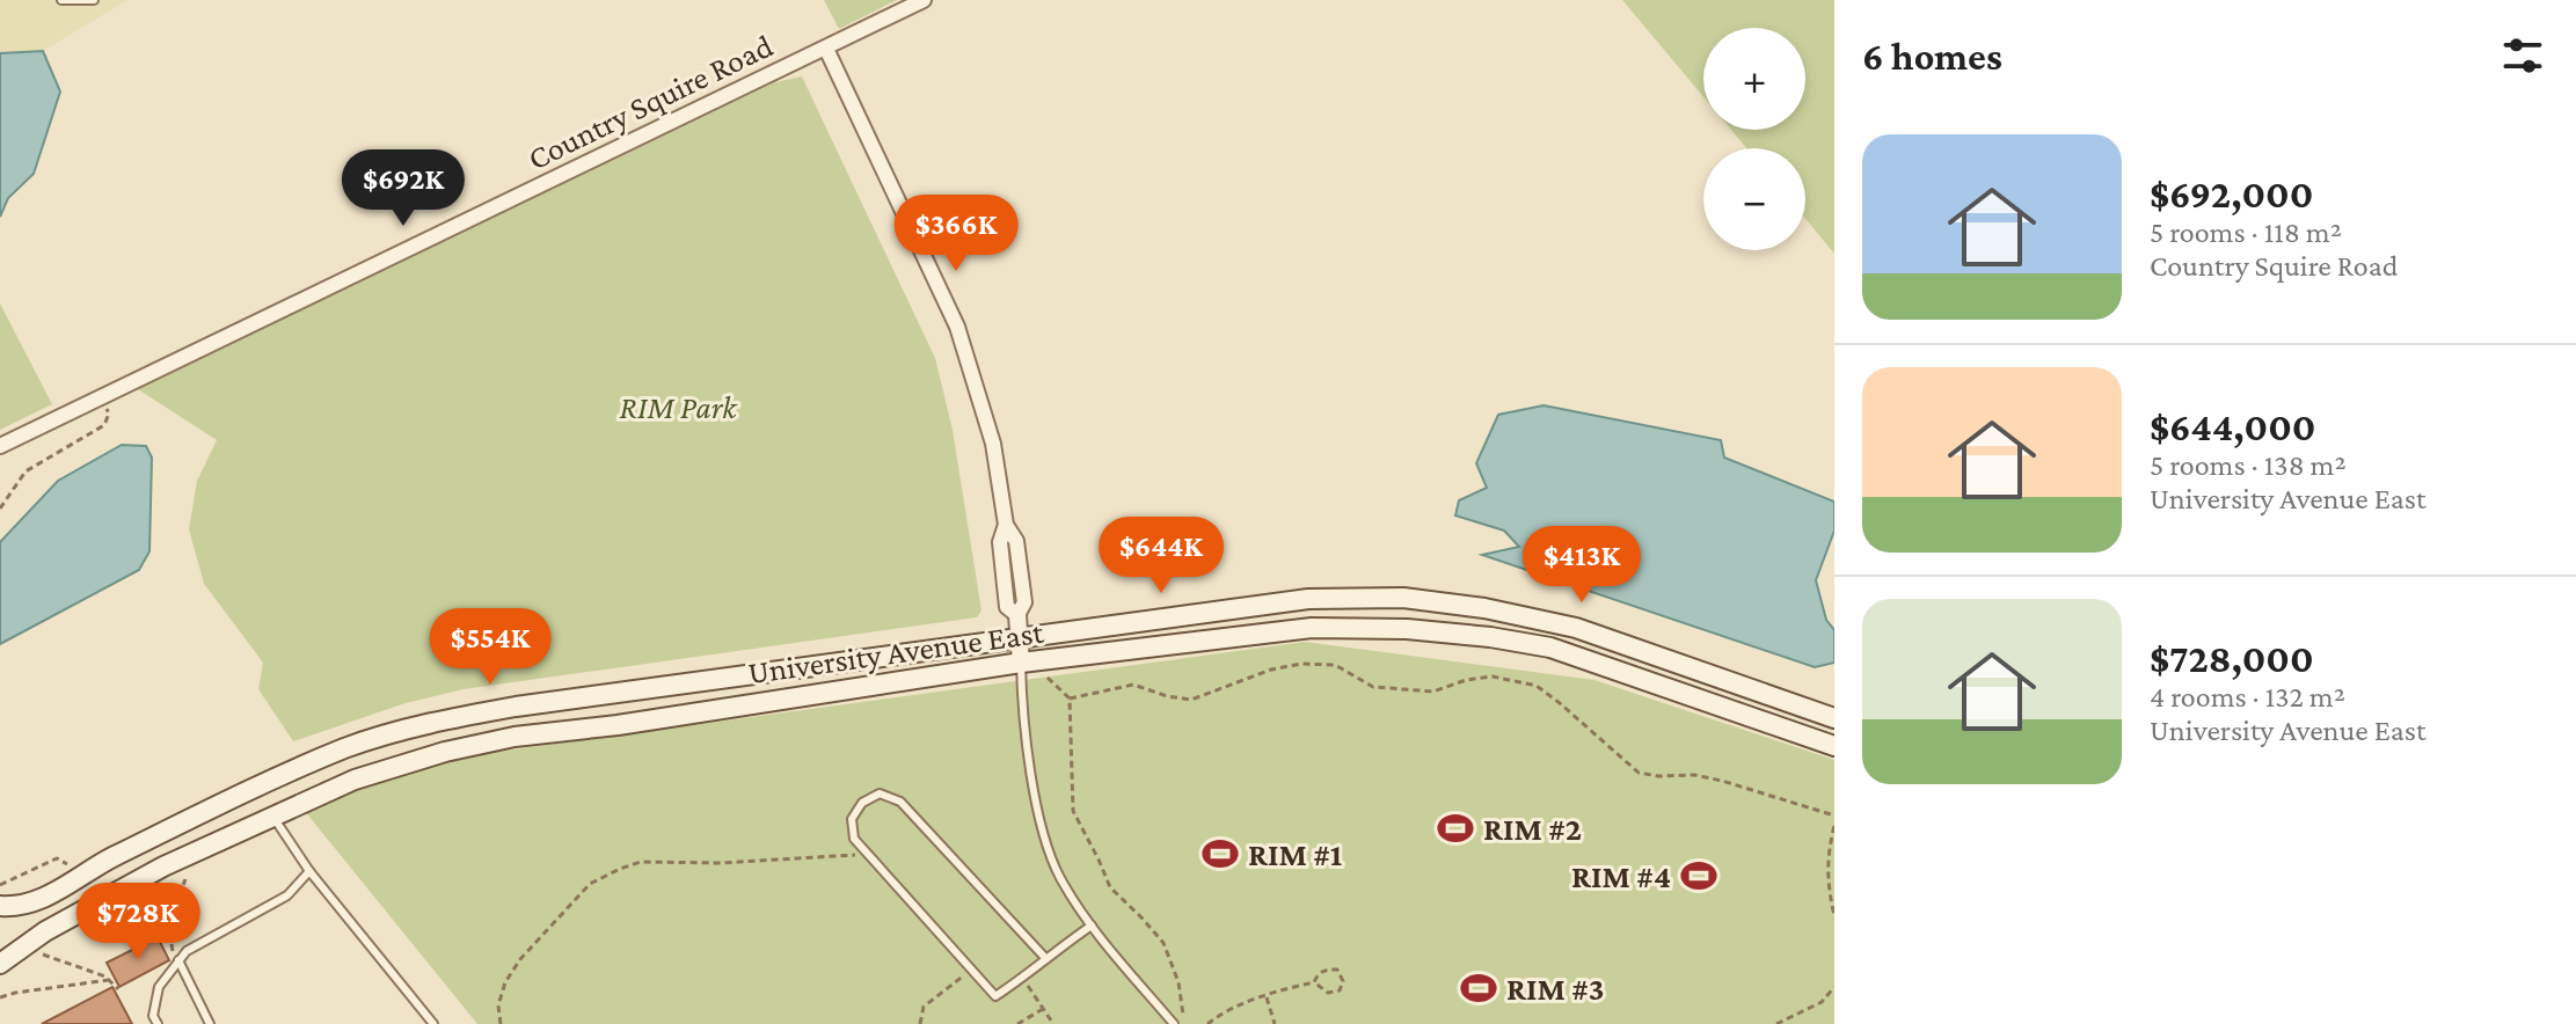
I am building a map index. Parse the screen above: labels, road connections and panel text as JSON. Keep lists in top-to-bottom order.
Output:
{
  "streets": {
    "main road": ["University Avenue East"],
    "street": ["Country Squire Road"]
  },
  "parks": ["RIM Park"],
  "places": {
    "sports": [
      "RIM #2",
      "RIM #1",
      "RIM #4",
      "RIM #3"
    ]
  },
  "page": {
    "heading": "6 homes",
    "map_buttons": ["+", "−"],
    "list": [
      {
        "name": "$692,000",
        "note": "5 rooms · 118 m² · Country Squire Road"
      },
      {
        "name": "$644,000",
        "note": "5 rooms · 138 m² · University Avenue East"
      },
      {
        "name": "$728,000",
        "note": "4 rooms · 132 m² · University Avenue East"
      }
    ],
    "price": [
      "$692K",
      "$366K",
      "$644K",
      "$413K",
      "$554K",
      "$728K"
    ]
  }
}
